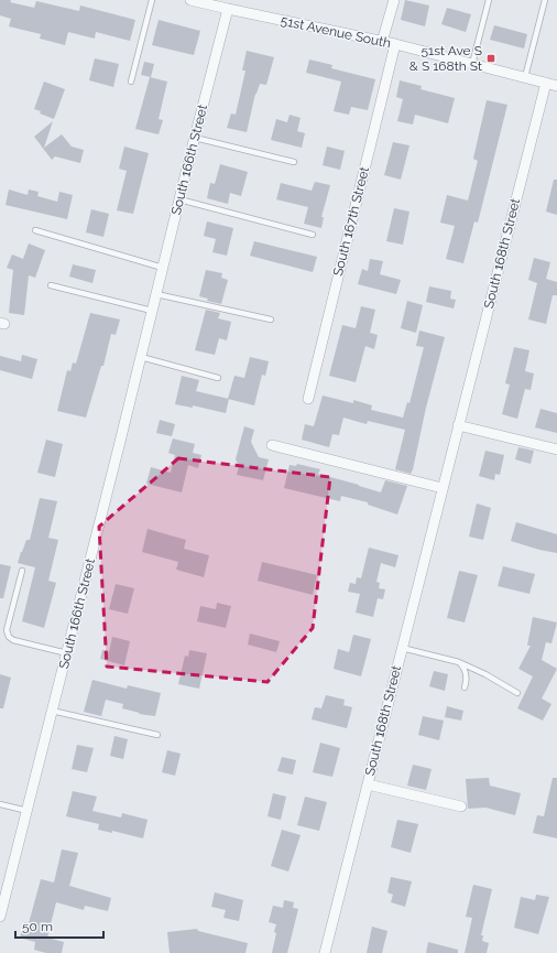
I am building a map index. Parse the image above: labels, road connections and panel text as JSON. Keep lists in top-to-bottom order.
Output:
{
  "streets": {
    "street": [
      "51st Avenue South",
      "South 166th Street",
      "South 167th Street",
      "South 168th Street"
    ]
  },
  "crossings": [
    ["51st Avenue South", "South 166th Street"],
    ["51st Avenue South", "South 167th Street"],
    ["51st Avenue South", "South 168th Street"]
  ],
  "places": {
    "transit": ["51st Ave S & S 168th St"]
  },
  "scale_bar": "50 m"
}
